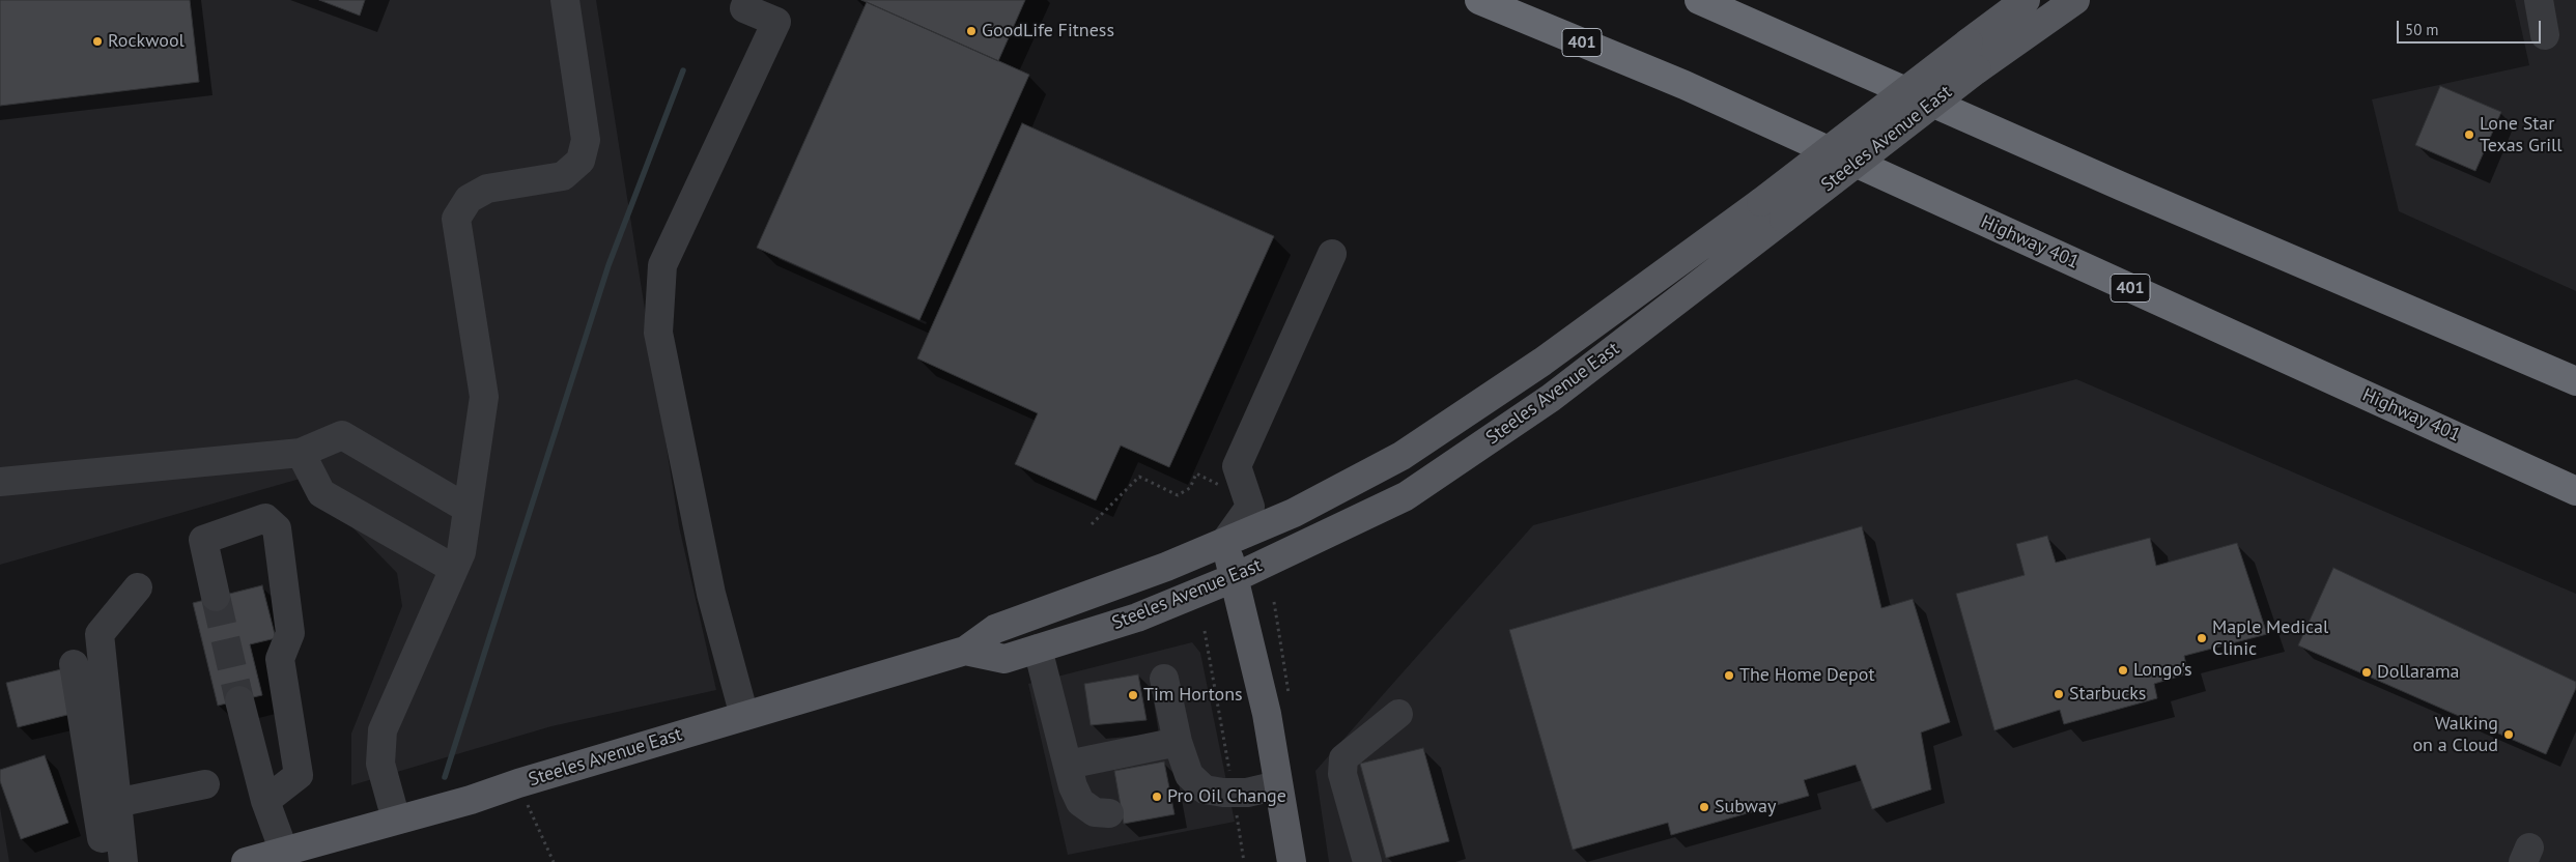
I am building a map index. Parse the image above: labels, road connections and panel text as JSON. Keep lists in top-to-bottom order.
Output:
{
  "streets": {
    "highway": ["401", "Highway 401"],
    "main road": ["Steeles Avenue East"]
  },
  "places": [
    "GoodLife Fitness",
    "Rockwool",
    "Lone Star Texas Grill",
    "Maple Medical Clinic",
    "Longo's",
    "Dollarama",
    "The Home Depot",
    "Starbucks",
    "Tim Hortons",
    "Walking on a Cloud",
    "Pro Oil Change",
    "Subway"
  ],
  "scale_bar": "50 m"
}
